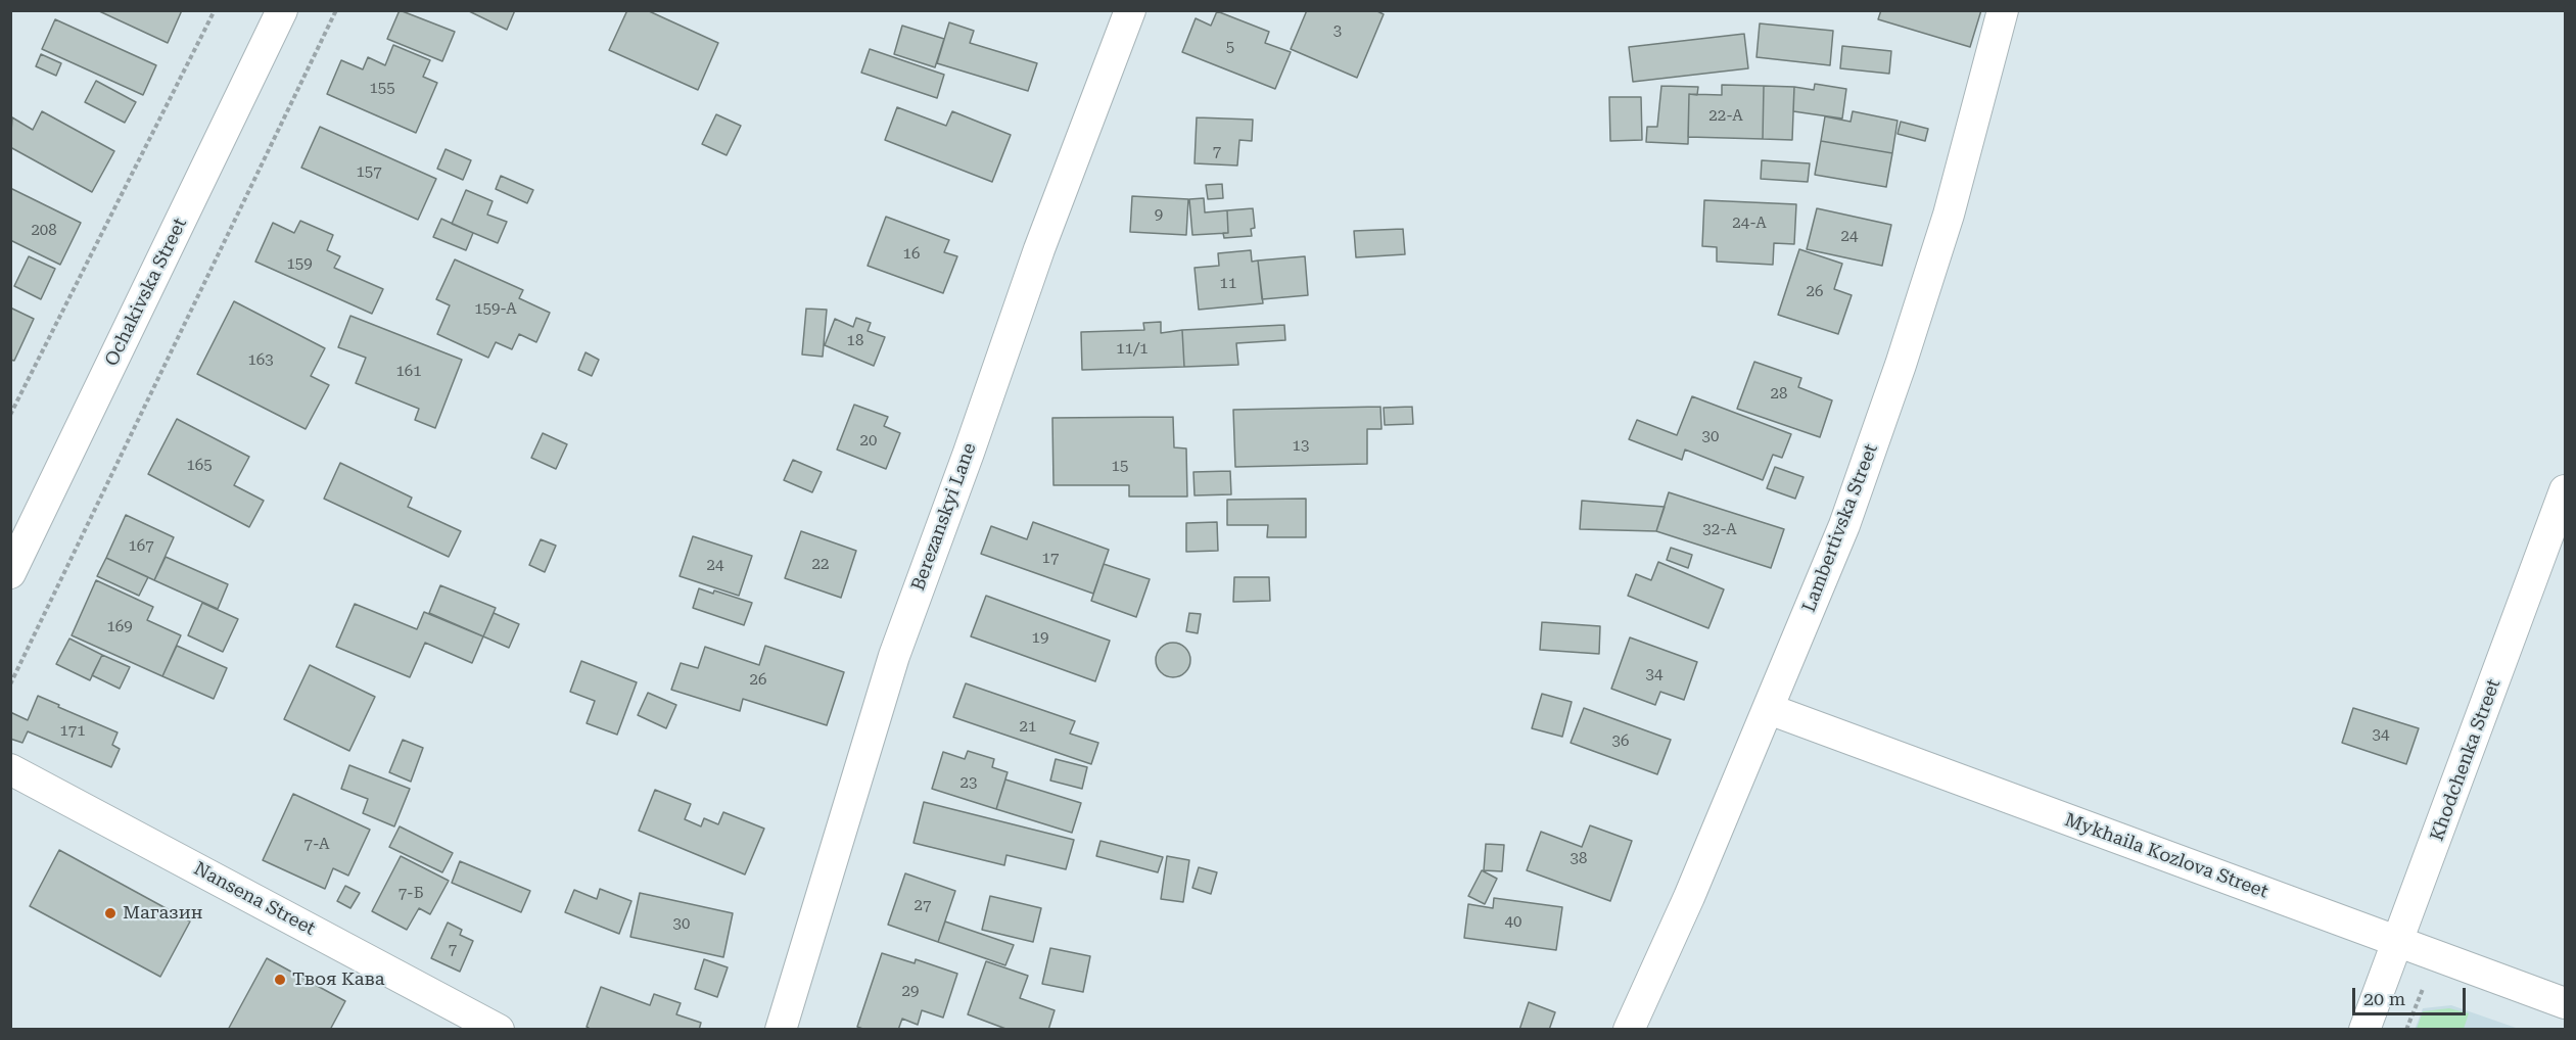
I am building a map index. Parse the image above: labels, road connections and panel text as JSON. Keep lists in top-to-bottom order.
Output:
{
  "streets": {
    "street": [
      "Ochakivska Street",
      "Berezanskyi Lane",
      "Lambertivska Street",
      "Khodchenka Street",
      "Mykhaila Kozlova Street",
      "Nansena Street"
    ]
  },
  "crossings": [
    ["Lambertivska Street", "Mykhaila Kozlova Street"],
    ["Khodchenka Street", "Mykhaila Kozlova Street"]
  ],
  "places": ["Магазин", "Твоя Кава"],
  "house_numbers": [
    "3",
    "5",
    "155",
    "22-А",
    "7",
    "157",
    "9",
    "24-А",
    "208",
    "24",
    "16",
    "159",
    "11",
    "26",
    "159-А",
    "18",
    "11/1",
    "163",
    "161",
    "28",
    "30",
    "20",
    "13",
    "165",
    "15",
    "32-А",
    "167",
    "17",
    "22",
    "24",
    "169",
    "19",
    "34",
    "26",
    "21",
    "171",
    "34",
    "36",
    "23",
    "7-А",
    "38",
    "7-Б",
    "27",
    "40",
    "30",
    "7",
    "29"
  ],
  "scale_bar": "20 m"
}
